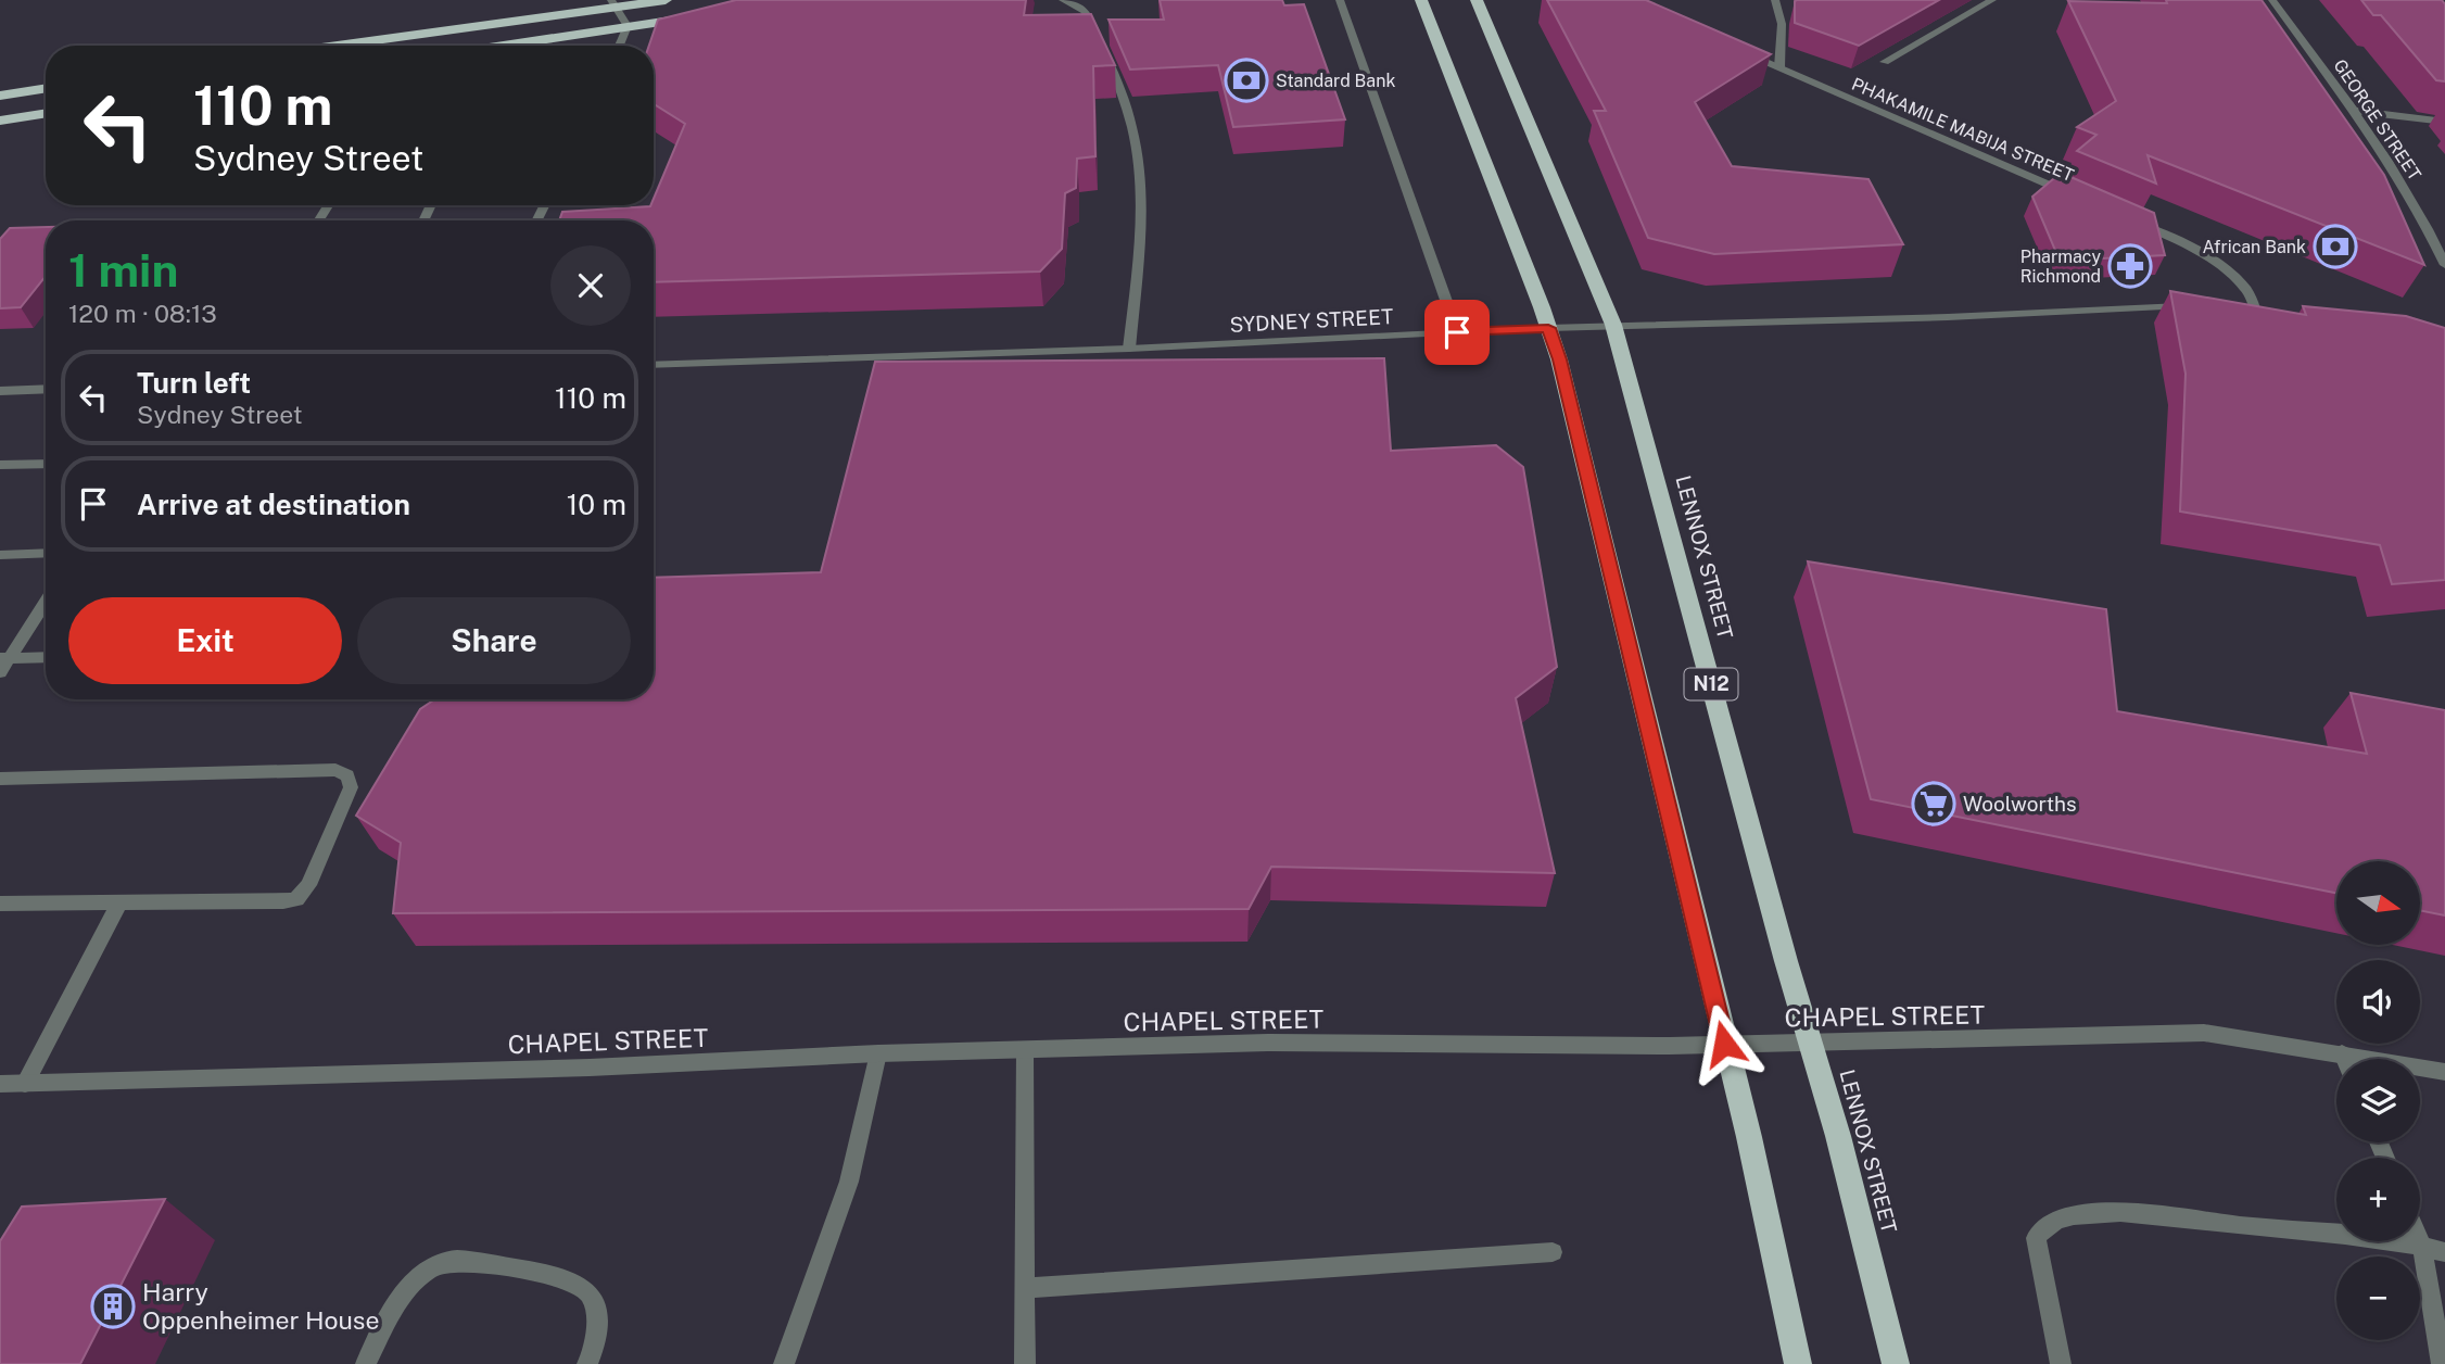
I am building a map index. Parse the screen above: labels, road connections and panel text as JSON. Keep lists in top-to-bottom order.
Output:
{
  "streets": {
    "highway": ["LENNOX STREET", "N12"],
    "street": [
      "GEORGE STREET",
      "PHAKAMILE MABIJA STREET",
      "SYDNEY STREET",
      "CHAPEL STREET"
    ]
  },
  "crossings": [
    ["SYDNEY STREET", "LENNOX STREET"],
    ["LENNOX STREET", "CHAPEL STREET"]
  ],
  "places": {
    "bank": ["Standard Bank", "African Bank"],
    "pharmacy": ["Pharmacy Richmond"],
    "supermarket": ["Woolworths"],
    "building": ["Harry Oppenheimer House"]
  },
  "north": "right",
  "page": {
    "turn": ["110 m", "Sydney Street"],
    "heading": ["1 min", "120 m · 08:13"],
    "list": [
      {
        "name": "Turn left",
        "note": "Sydney Street",
        "value": "110 m"
      },
      {
        "name": "Arrive at destination",
        "value": "10 m"
      }
    ],
    "buttons": ["Exit", "Share"],
    "map_buttons": ["+", "−"]
  }
}
